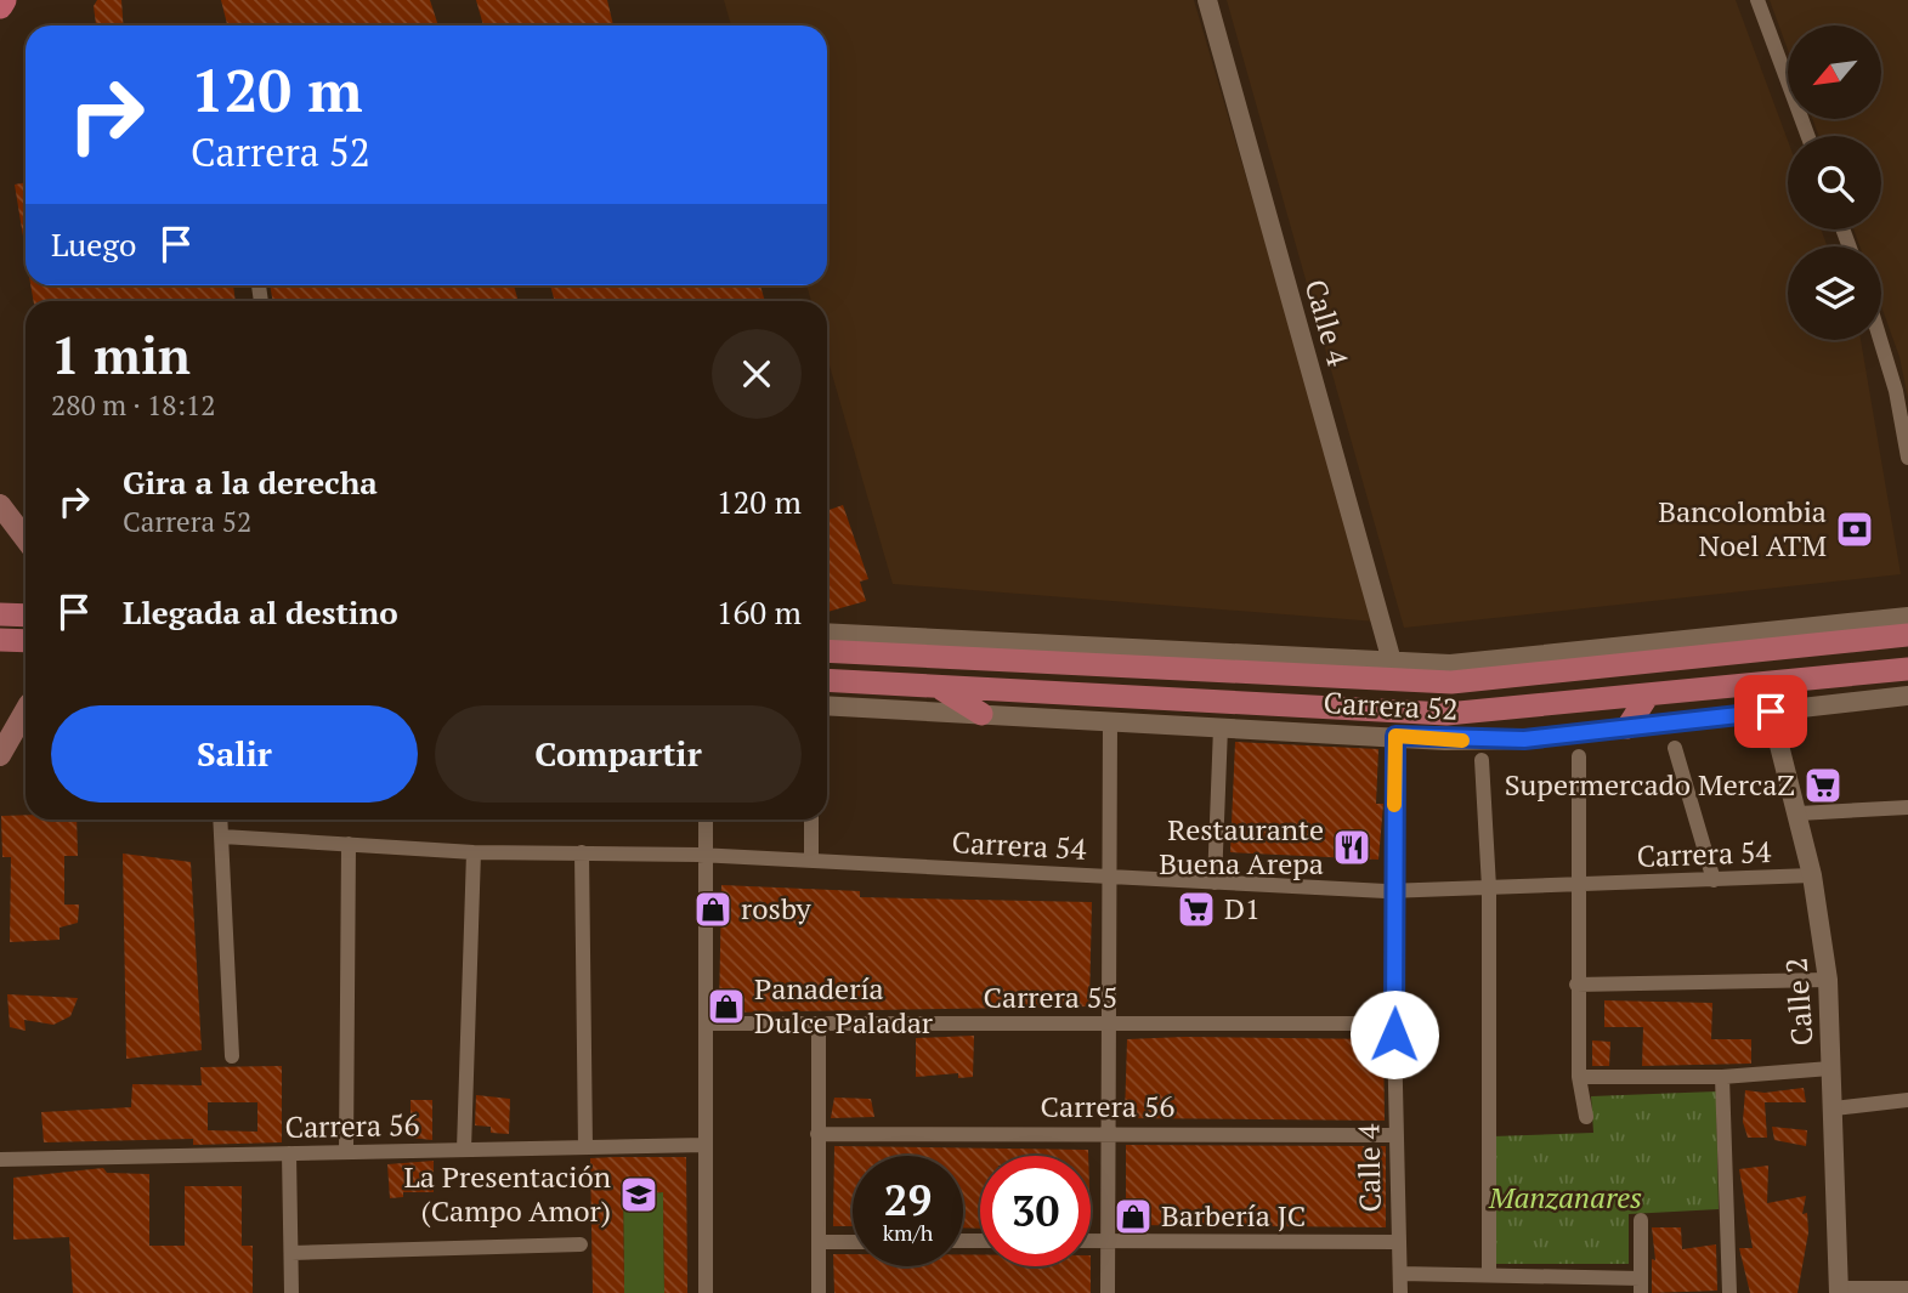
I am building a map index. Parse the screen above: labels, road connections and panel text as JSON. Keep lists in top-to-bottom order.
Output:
{
  "streets": {
    "main road": ["Carrera 52"],
    "street": [
      "Calle 4",
      "Carrera 54",
      "Carrera 55",
      "Calle 2",
      "Carrera 56"
    ]
  },
  "crossings": [
    ["Calle 4", "Carrera 52"],
    ["Calle 4", "Carrera 54"],
    ["Calle 4", "Carrera 55"],
    ["Calle 4", "Carrera 56"],
    ["Carrera 52", "Calle 2"],
    ["Carrera 54", "Calle 2"]
  ],
  "parks": ["Manzanares"],
  "places": {
    "bank": ["Bancolombia Noel ATM"],
    "supermarket": ["Supermercado MercaZ", "D1"],
    "restaurant": ["Restaurante Buena Arepa"],
    "shop": ["rosby", "Panadería Dulce Paladar", "Barbería JC"],
    "school or university": ["La Presentación (Campo Amor)"]
  },
  "north": "bottom left",
  "page": {
    "turn": ["120 m", "Carrera 52"],
    "then": "Luego",
    "heading": ["1 min", "280 m · 18:12"],
    "list": [
      {
        "name": "Gira a la derecha",
        "note": "Carrera 52",
        "value": "120 m"
      },
      {
        "name": "Llegada al destino",
        "value": "160 m"
      }
    ],
    "buttons": ["Salir", "Compartir"],
    "speed": "29 km/h",
    "limit": "30"
  }
}
